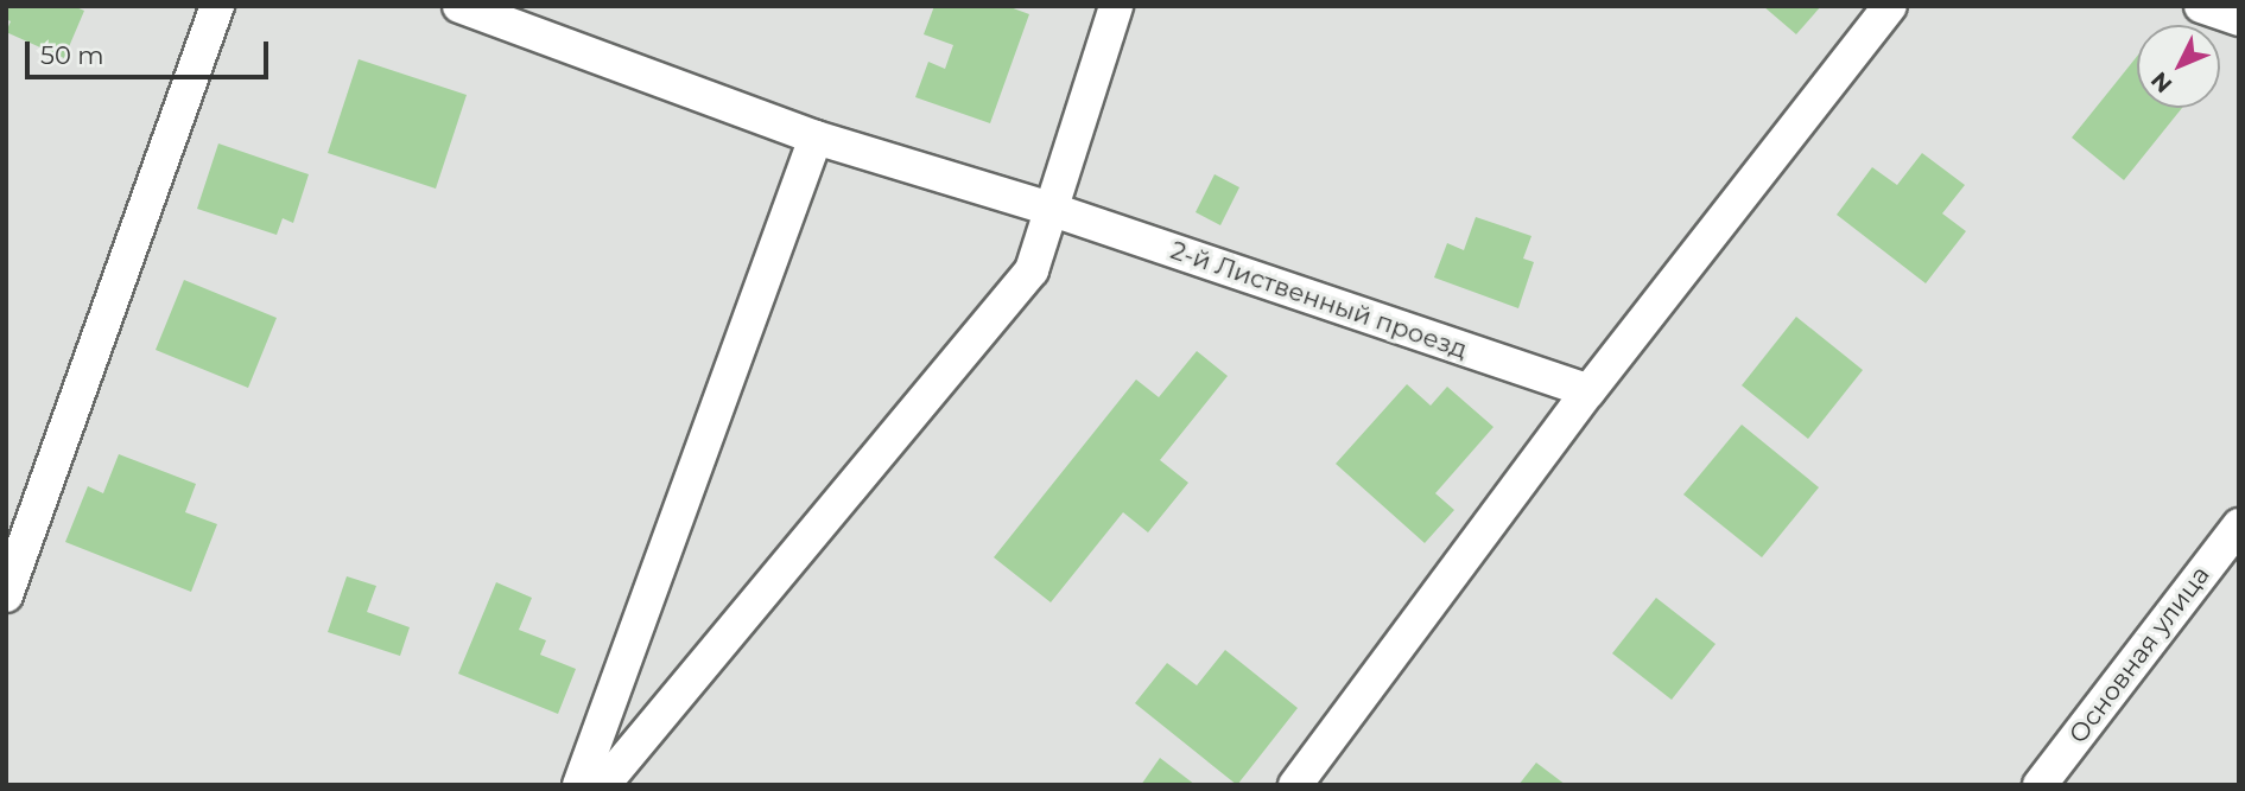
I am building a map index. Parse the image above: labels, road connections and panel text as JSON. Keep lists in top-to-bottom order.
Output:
{
  "streets": {
    "street": ["2-й Лиственный проезд", "Основная улица"]
  },
  "scale_bar": "50 m",
  "north": "bottom left"
}
